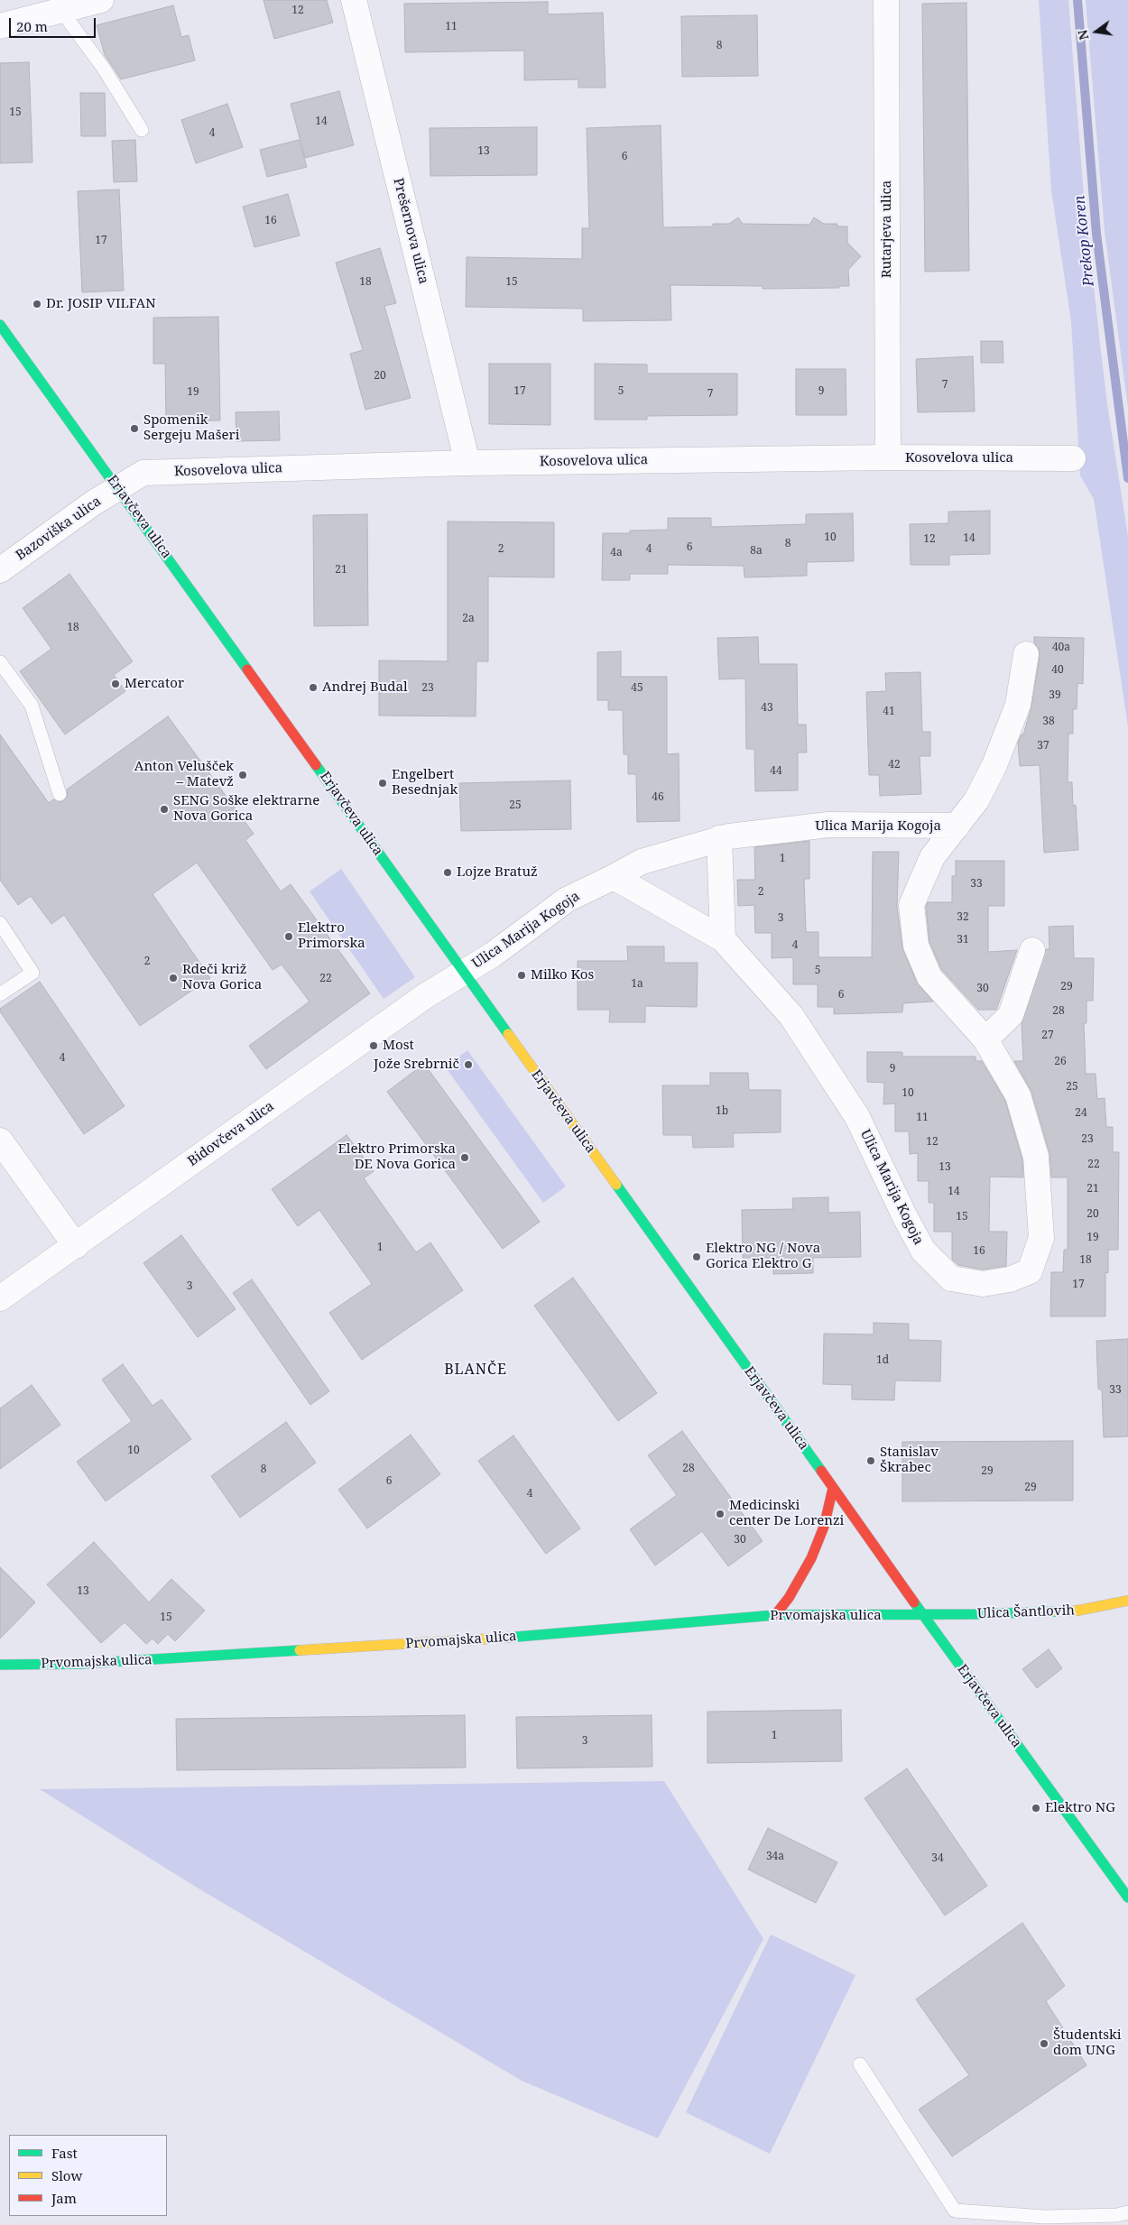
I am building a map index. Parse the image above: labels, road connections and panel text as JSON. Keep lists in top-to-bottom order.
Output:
{
  "streets": {
    "main road": ["Erjavčeva ulica", "Ulica Šantlovih", "Prvomajska ulica"],
    "street": [
      "Rutarjeva ulica",
      "Prešernova ulica",
      "Kosovelova ulica",
      "Bazoviška ulica",
      "Ulica Marija Kogoja",
      "Bidovčeva ulica"
    ]
  },
  "crossings": [
    ["Rutarjeva ulica", "Kosovelova ulica"],
    ["Prešernova ulica", "Kosovelova ulica"],
    ["Kosovelova ulica", "Erjavčeva ulica"],
    ["Kosovelova ulica", "Bazoviška ulica"],
    ["Erjavčeva ulica", "Bazoviška ulica"],
    ["Erjavčeva ulica", "Ulica Marija Kogoja"],
    ["Erjavčeva ulica", "Bidovčeva ulica"],
    ["Erjavčeva ulica", "Ulica Šantlovih"],
    ["Erjavčeva ulica", "Prvomajska ulica"],
    ["Ulica Marija Kogoja", "Bidovčeva ulica"],
    ["Ulica Šantlovih", "Prvomajska ulica"]
  ],
  "districts": ["BLANČE"],
  "water": ["Prekop Koren"],
  "places": [
    "Dr. JOSIP VILFAN",
    "Spomenik Sergeju Mašeri",
    "Mercator",
    "Andrej Budal",
    "Anton Velušček – Matevž",
    "Engelbert Besednjak",
    "SENG Soške elektrarne Nova Gorica",
    "Lojze Bratuž",
    "Elektro Primorska",
    "Milko Kos",
    "Rdeči križ Nova Gorica",
    "Most",
    "Jože Srebrnič",
    "Elektro Primorska DE Nova Gorica",
    "Elektro NG / Nova Gorica Elektro G",
    "Stanislav Škrabec",
    "Medicinski center De Lorenzi",
    "Elektro NG",
    "Študentski dom UNG"
  ],
  "house_numbers": [
    "12",
    "11",
    "8",
    "15",
    "14",
    "4",
    "13",
    "6",
    "16",
    "17",
    "18",
    "15",
    "20",
    "7",
    "17",
    "5",
    "9",
    "19",
    "7",
    "10",
    "14",
    "12",
    "8",
    "6",
    "2",
    "4",
    "8a",
    "4a",
    "21",
    "2a",
    "18",
    "40a",
    "40",
    "23",
    "45",
    "39",
    "43",
    "41",
    "38",
    "37",
    "42",
    "44",
    "46",
    "25",
    "1",
    "33",
    "2",
    "32",
    "3",
    "31",
    "4",
    "2",
    "5",
    "22",
    "1a",
    "29",
    "30",
    "6",
    "28",
    "27",
    "4",
    "26",
    "9",
    "25",
    "10",
    "1b",
    "24",
    "11",
    "23",
    "12",
    "22",
    "13",
    "21",
    "14",
    "20",
    "15",
    "19",
    "1",
    "16",
    "18",
    "17",
    "3",
    "1d",
    "33",
    "10",
    "28",
    "8",
    "29",
    "6",
    "29",
    "4",
    "30",
    "13",
    "15",
    "1",
    "3",
    "34a",
    "34"
  ],
  "legend": ["Fast", "Slow", "Jam"],
  "scale_bar": "20 m",
  "north": "left"
}
